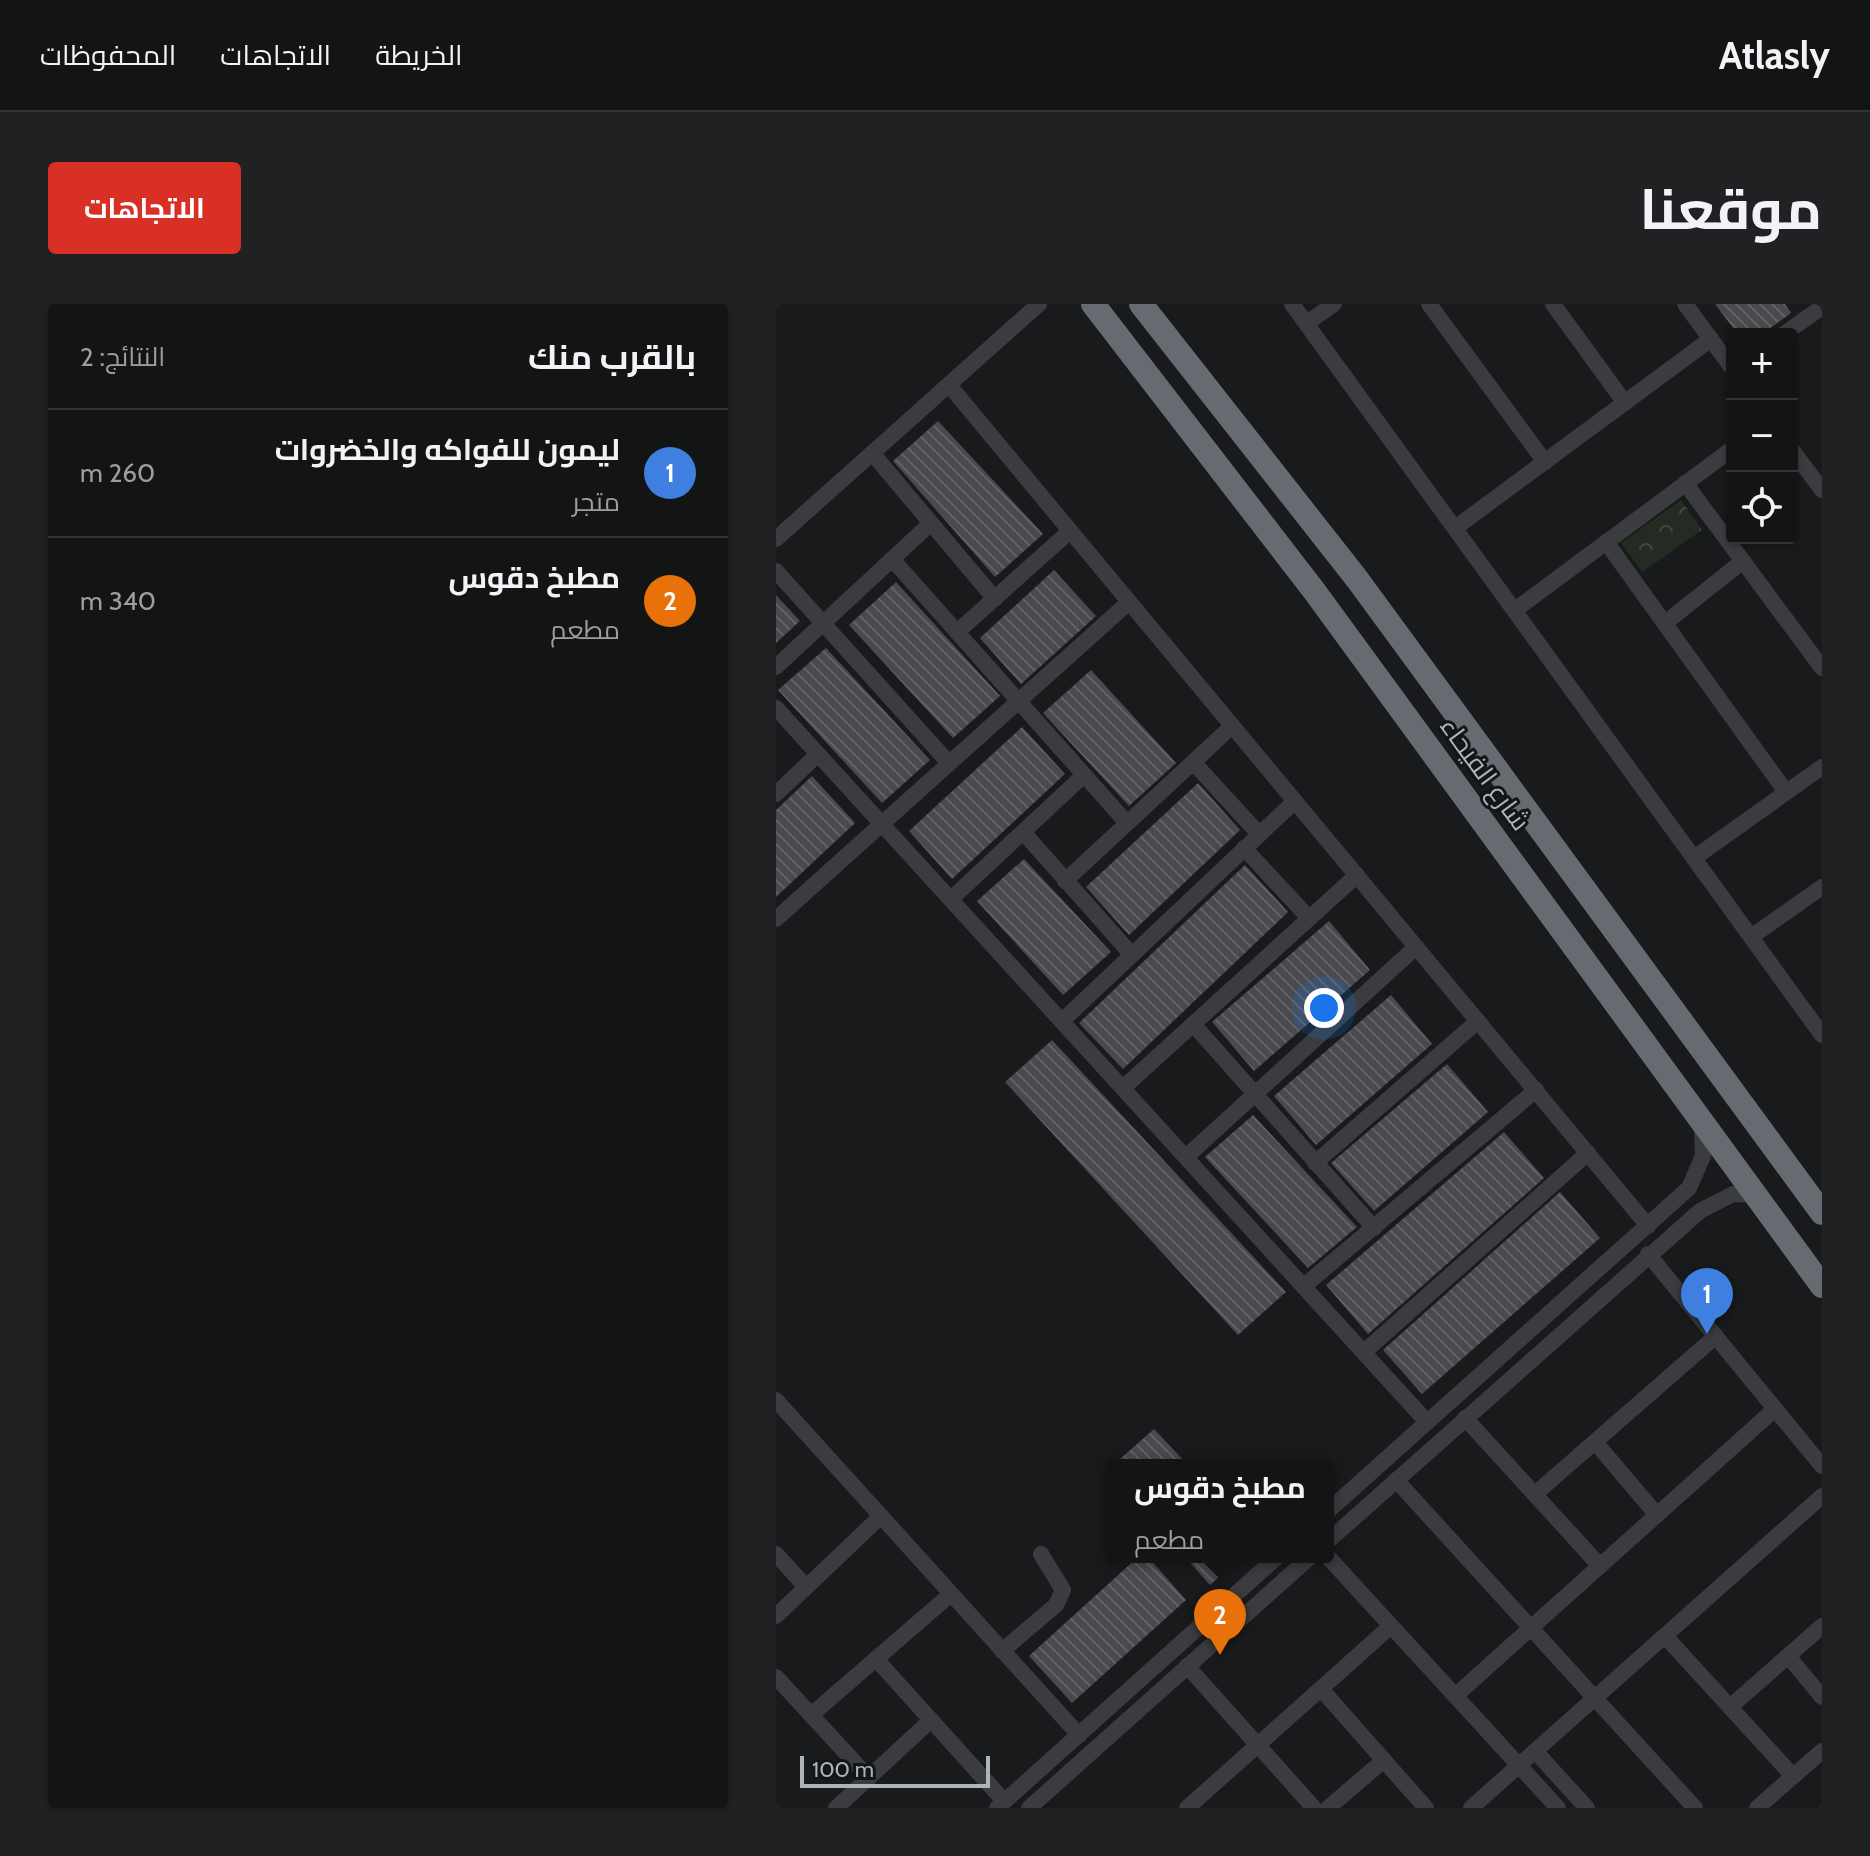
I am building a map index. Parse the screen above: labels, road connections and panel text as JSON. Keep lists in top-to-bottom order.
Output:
{
  "streets": {
    "highway": ["شارع الفيحاء"]
  },
  "scale_bar": "100 m",
  "page": {
    "header": "Atlasly",
    "nav": ["الخريطة", "الاتجاهات", "المحفوظات"],
    "title": "موقعنا",
    "buttons": "الاتجاهات",
    "heading": ["بالقرب منك", "النتائج: 2"],
    "map_buttons": ["+", "−"],
    "list": [
      {
        "mark": "1",
        "name": "ليمون للفواكه والخضروات",
        "note": "متجر",
        "value": "260 m"
      },
      {
        "mark": "2",
        "name": "مطبخ دقوس",
        "note": "مطعم",
        "value": "340 m"
      }
    ],
    "pins": ["1", "2"],
    "popup": ["مطبخ دقوس", "مطعم"],
    "scale": "100 m"
  }
}
